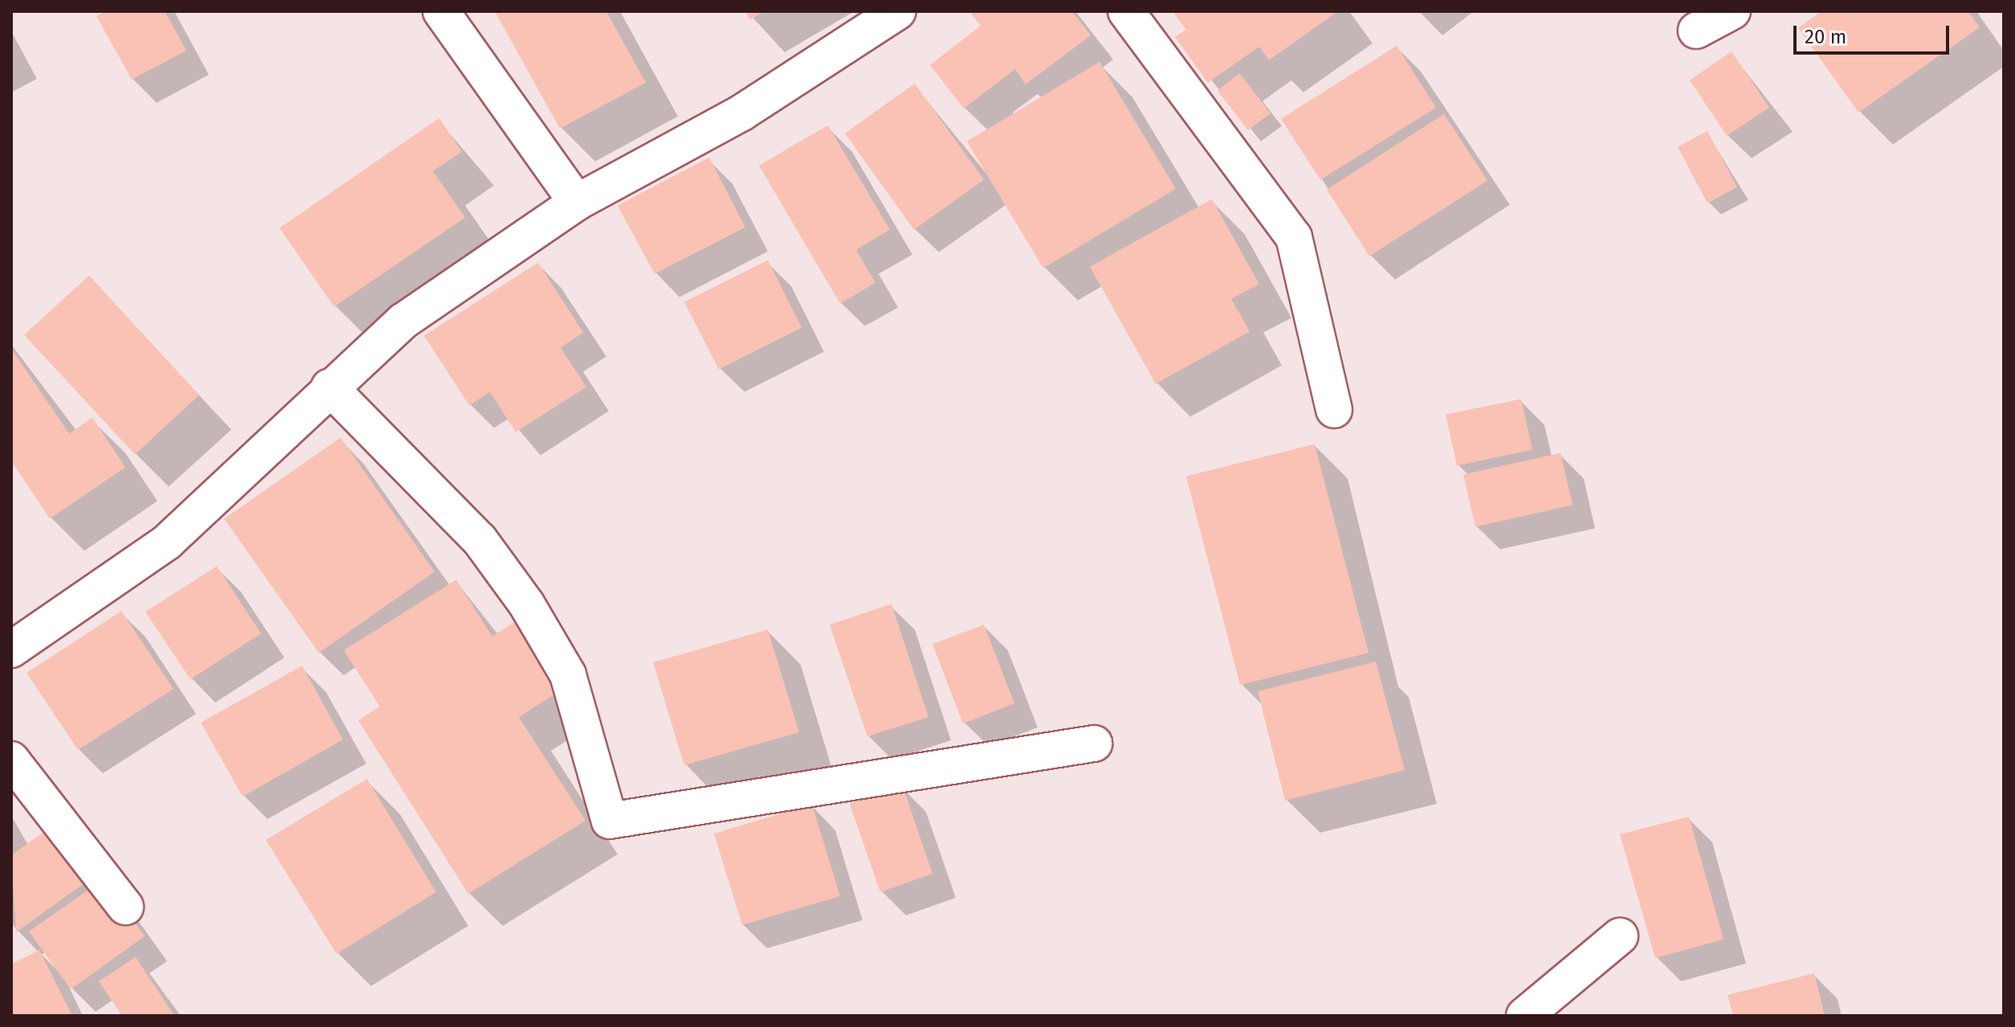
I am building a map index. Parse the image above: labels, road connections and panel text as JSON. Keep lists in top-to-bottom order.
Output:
{
  "scale_bar": "20 m"
}
